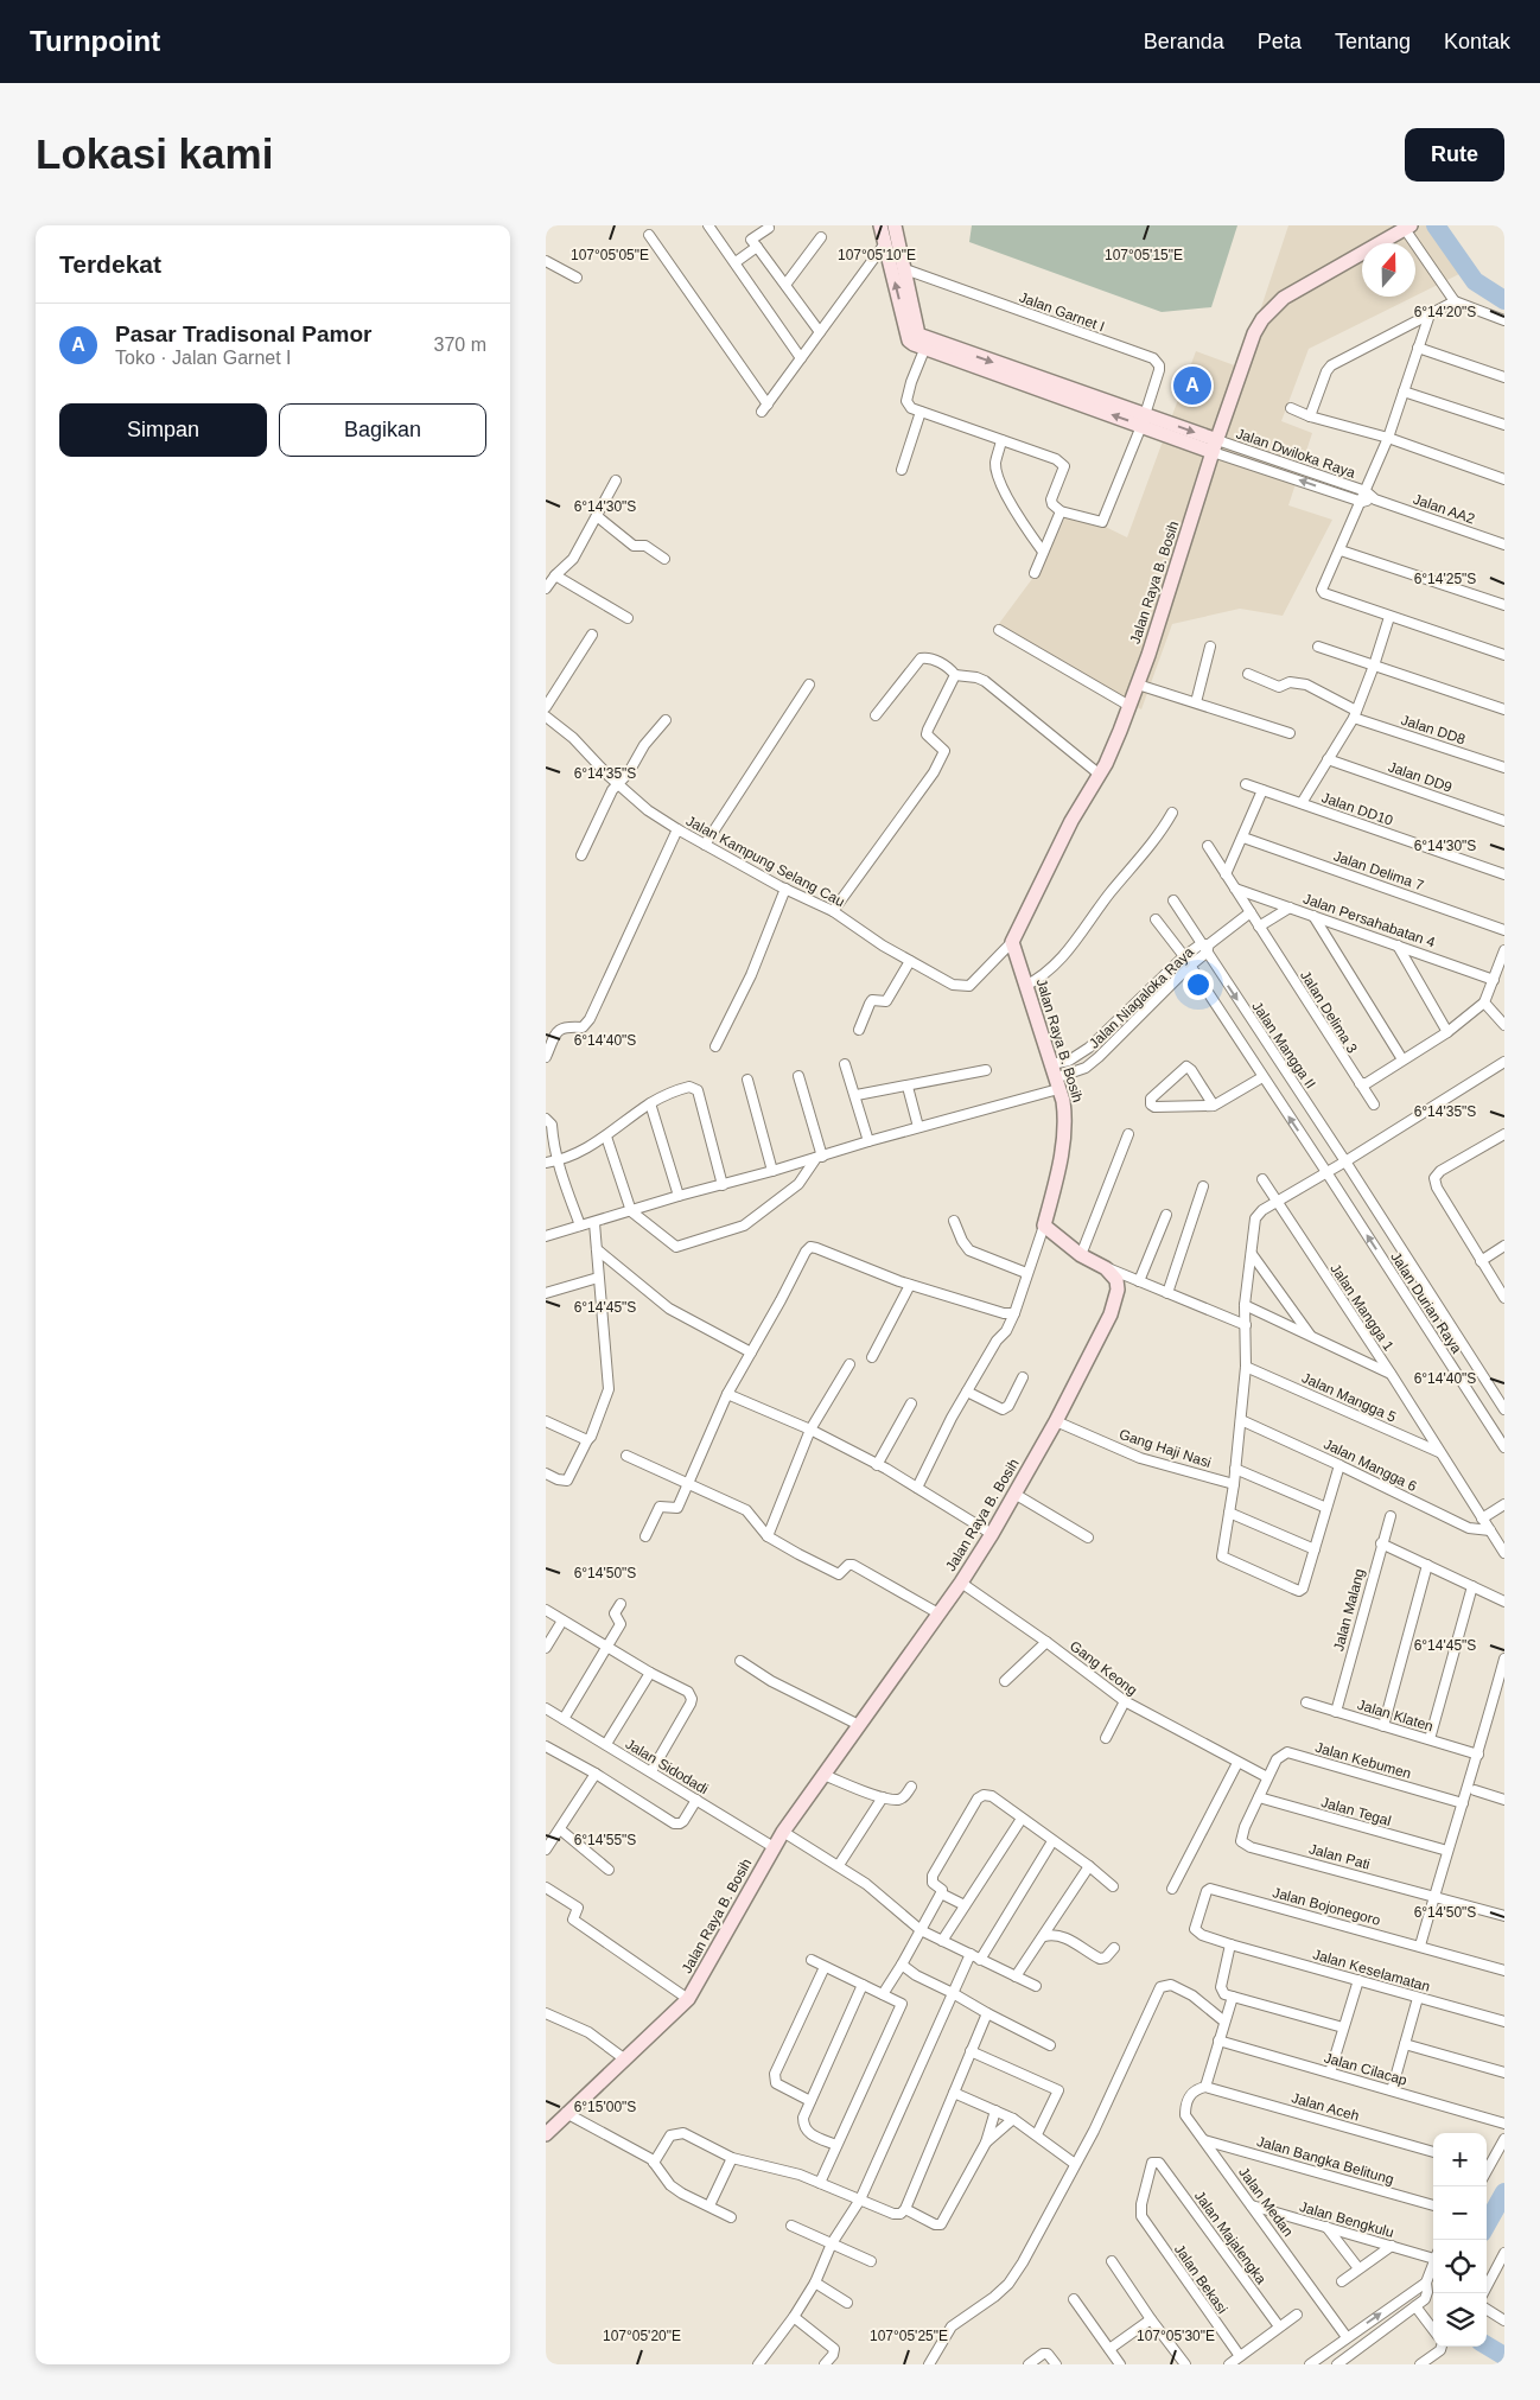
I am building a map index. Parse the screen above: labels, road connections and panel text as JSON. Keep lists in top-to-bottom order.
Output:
{
  "streets": {
    "main road": ["Jalan Raya B. Bosih"],
    "street": [
      "Jalan Garnet I",
      "Jalan Dwiloka Raya",
      "Jalan AA2",
      "Jalan DD8",
      "Jalan DD9",
      "Jalan DD10",
      "Jalan Kampung Selang Cau",
      "Jalan Delima 7",
      "Jalan Persahabatan 4",
      "Jalan Niagaloka Raya",
      "Jalan Delima 3",
      "Jalan Mangga II",
      "Jalan Durian Raya",
      "Jalan Mangga 1",
      "Jalan Mangga 5",
      "Gang Haji Nasi",
      "Jalan Mangga 6",
      "Jalan Malang",
      "Gang Keong",
      "Jalan Klaten",
      "Jalan Kebumen",
      "Jalan Sidodadi",
      "Jalan Tegal",
      "Jalan Pati",
      "Jalan Bojonegoro",
      "Jalan Keselamatan",
      "Jalan Cilacap",
      "Jalan Aceh",
      "Jalan Bangka Belitung",
      "Jalan Medan",
      "Jalan Bengkulu",
      "Jalan Majalengka",
      "Jalan Bekasi"
    ]
  },
  "crossings": [
    ["Jalan Dwiloka Raya", "Jalan AA2"],
    ["Jalan Dwiloka Raya", "Jalan Raya B. Bosih"],
    ["Jalan Raya B. Bosih", "Jalan Kampung Selang Cau"],
    ["Jalan Raya B. Bosih", "Jalan Niagaloka Raya"],
    ["Jalan Raya B. Bosih", "Gang Haji Nasi"],
    ["Jalan Raya B. Bosih", "Gang Keong"],
    ["Jalan Raya B. Bosih", "Jalan Sidodadi"],
    ["Jalan Persahabatan 4", "Jalan Delima 3"],
    ["Jalan Niagaloka Raya", "Jalan Delima 3"],
    ["Jalan Niagaloka Raya", "Jalan Mangga II"],
    ["Jalan Mangga II", "Jalan Durian Raya"],
    ["Jalan Mangga 1", "Jalan Mangga 5"],
    ["Jalan Mangga 1", "Jalan Mangga 6"],
    ["Jalan Malang", "Jalan Klaten"],
    ["Gang Keong", "Jalan Kebumen"],
    ["Jalan Tegal", "Jalan Pati"],
    ["Jalan Bojonegoro", "Jalan Keselamatan"],
    ["Jalan Aceh", "Jalan Medan"],
    ["Jalan Bangka Belitung", "Jalan Medan"],
    ["Jalan Medan", "Jalan Bengkulu"],
    ["Jalan Majalengka", "Jalan Bekasi"]
  ],
  "north": "top",
  "page": {
    "header": "Turnpoint",
    "nav": [
      "Beranda",
      "Peta",
      "Tentang",
      "Kontak"
    ],
    "buttons": [
      "Rute",
      ["Simpan", "Bagikan"]
    ],
    "title": "Lokasi kami",
    "heading": "Terdekat",
    "list": [
      {
        "mark": "A",
        "name": "Pasar Tradisonal Pamor",
        "note": "Toko · Jalan Garnet I",
        "value": "370 m"
      }
    ],
    "pins": "A",
    "map_buttons": ["+", "−"]
  },
  "coordinates": [
    "107°05'05\"E",
    "107°05'10\"E",
    "107°05'15\"E",
    "6°14'20\"S",
    "6°14'30\"S",
    "6°14'25\"S",
    "6°14'35\"S",
    "6°14'40\"S",
    "6°14'45\"S",
    "6°14'50\"S",
    "6°14'55\"S",
    "6°15'00\"S",
    "107°05'20\"E",
    "107°05'25\"E",
    "107°05'30\"E"
  ]
}
